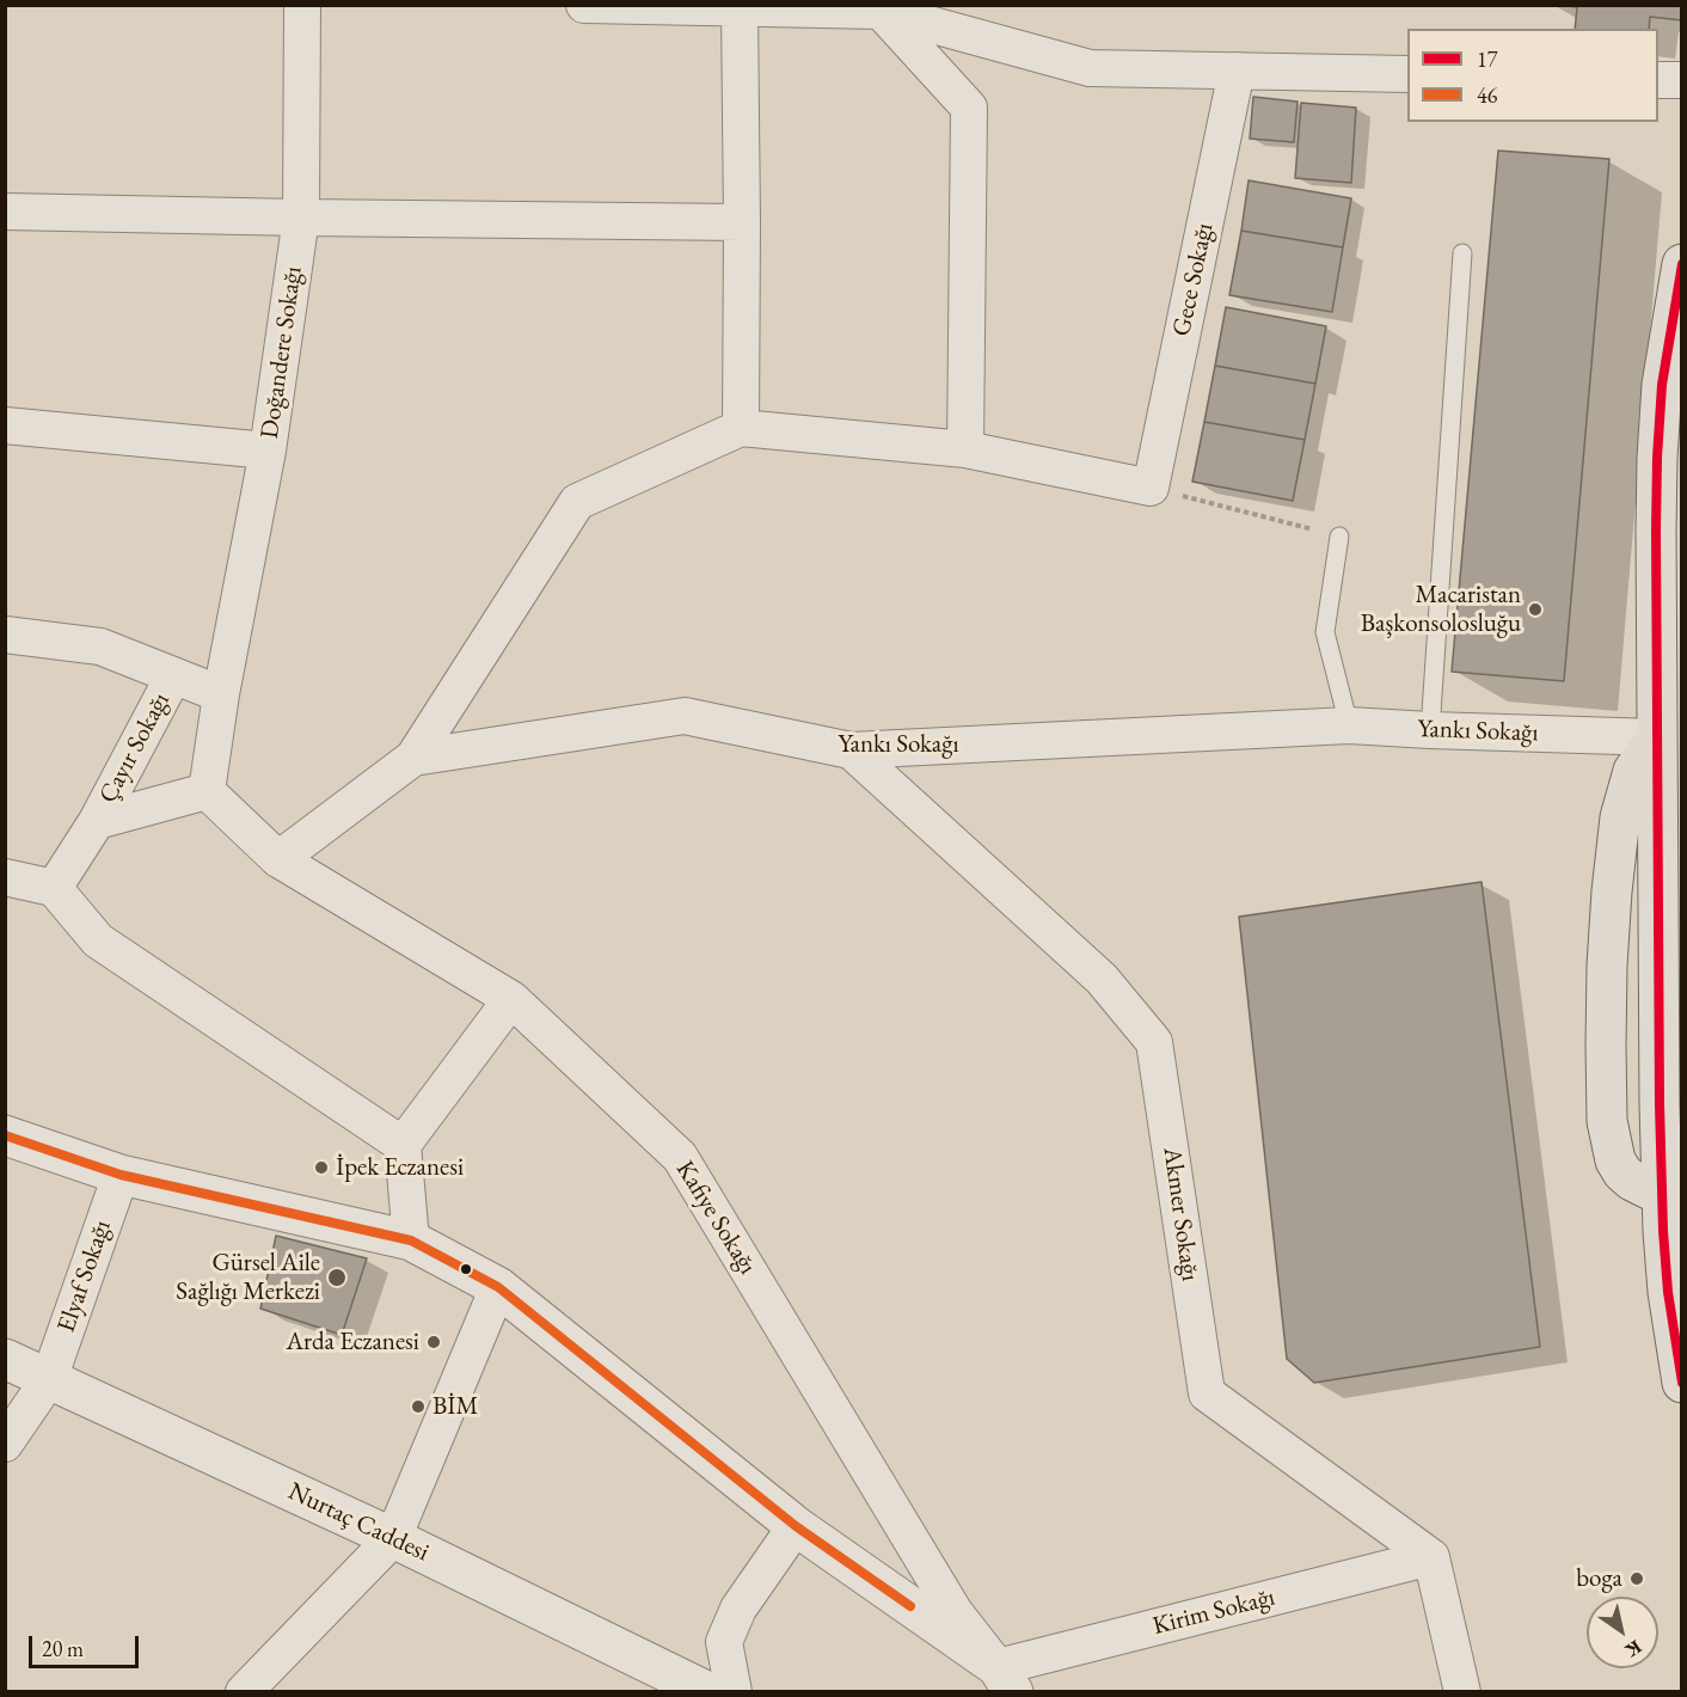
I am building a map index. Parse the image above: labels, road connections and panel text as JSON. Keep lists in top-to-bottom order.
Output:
{
  "streets": {
    "street": [
      "Gece Sokağı",
      "Doğandere Sokağı",
      "Yankı Sokağı",
      "Çayır Sokağı",
      "Akmer Sokağı",
      "Kafiye Sokağı",
      "Elyaf Sokağı",
      "Nurtaç Caddesi",
      "Kirim Sokağı"
    ]
  },
  "crossings": [
    ["Yankı Sokağı", "Akmer Sokağı"],
    ["Yankı Sokağı", "Kafiye Sokağı"],
    ["Akmer Sokağı", "Kirim Sokağı"],
    ["Kafiye Sokağı", "Kirim Sokağı"],
    ["Elyaf Sokağı", "Nurtaç Caddesi"]
  ],
  "places": [
    "Macaristan Başkonsolosluğu",
    "İpek Eczanesi",
    "Gürsel Aile Sağlığı Merkezi",
    "Arda Eczanesi",
    "BİM",
    "boga"
  ],
  "lines": ["transit line 17", "transit line 46"],
  "legend": ["17", "46"],
  "scale_bar": "20 m",
  "north": "bottom right"
}
